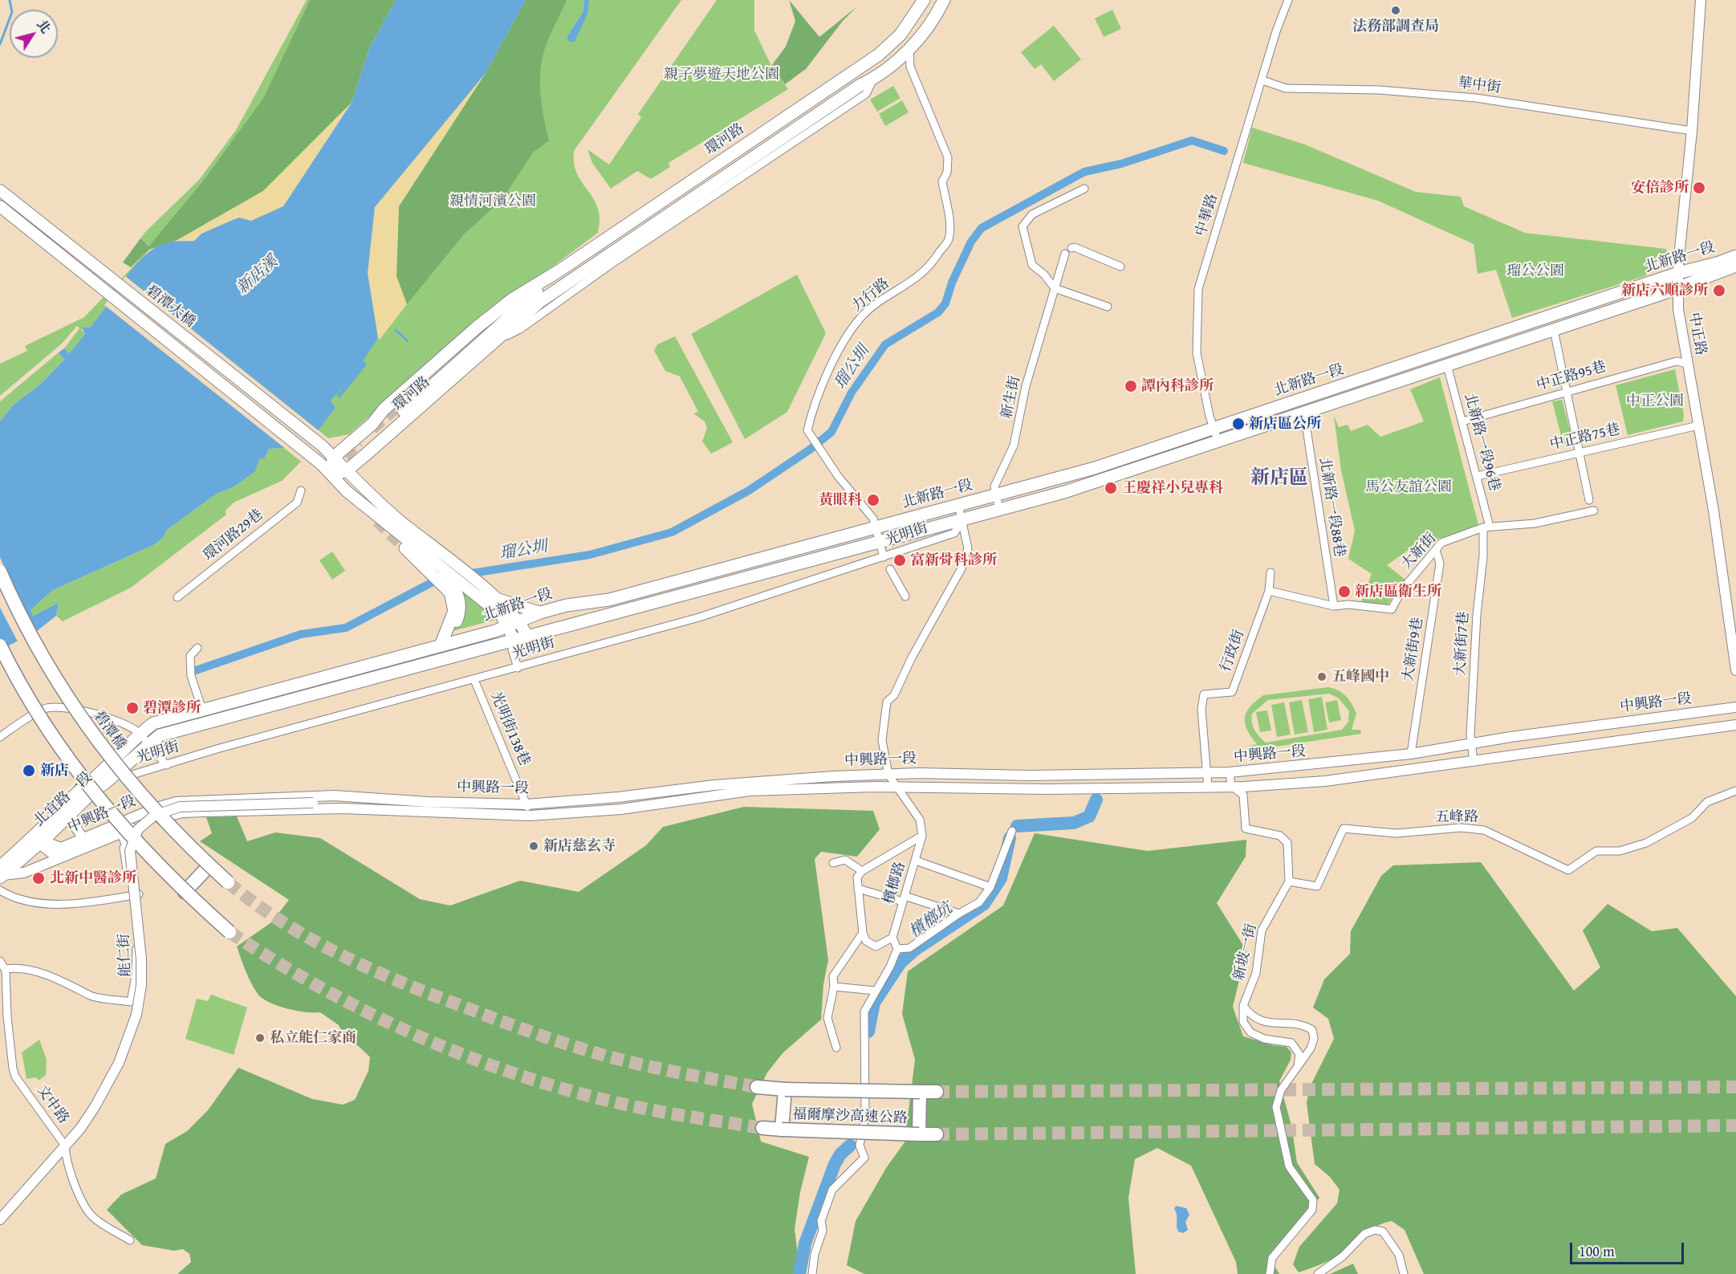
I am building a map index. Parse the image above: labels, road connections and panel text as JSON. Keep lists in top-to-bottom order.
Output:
{
  "streets": {
    "highway": ["碧潭橋", "福爾摩沙高速公路"],
    "main road": [
      "環河路",
      "北新路一段",
      "碧潭大橋",
      "北宜路一段"
    ],
    "street": [
      "華中街",
      "中華路",
      "力行路",
      "中正路",
      "中正路95巷",
      "新生街",
      "中正路75巷",
      "北新路一段96巷",
      "北新路一段88巷",
      "光明街",
      "環河路29巷",
      "大新街",
      "大新街7巷",
      "大新街9巷",
      "行政街",
      "中興路一段",
      "光明街138巷",
      "五峰路",
      "檳榔路",
      "新坡一街",
      "能仁街",
      "文中路"
    ]
  },
  "crossings": [
    ["華中街", "中華路"],
    ["華中街", "中正路"],
    ["環河路", "力行路"],
    ["環河路", "碧潭大橋"],
    ["中華路", "北新路一段"],
    ["北新路一段", "力行路"],
    ["北新路一段", "中正路"],
    ["北新路一段", "新生街"],
    ["北新路一段", "北新路一段96巷"],
    ["北新路一段", "北新路一段88巷"],
    ["北新路一段", "光明街"],
    ["北新路一段", "北宜路一段"],
    ["力行路", "光明街"],
    ["中正路", "中正路95巷"],
    ["中正路", "中正路75巷"],
    ["中正路95巷", "北新路一段96巷"],
    ["中正路75巷", "北新路一段96巷"],
    ["北新路一段96巷", "大新街"],
    ["北新路一段96巷", "大新街7巷"],
    ["北新路一段88巷", "大新街"],
    ["光明街", "光明街138巷"],
    ["光明街", "北宜路一段"],
    ["大新街", "大新街7巷"],
    ["大新街", "大新街9巷"],
    ["大新街7巷", "中興路一段"],
    ["大新街9巷", "中興路一段"],
    ["行政街", "中興路一段"],
    ["中興路一段", "光明街138巷"],
    ["中興路一段", "北宜路一段"],
    ["五峰路", "新坡一街"],
    ["能仁街", "文中路"]
  ],
  "districts": ["新店區"],
  "water": ["新店溪", "瑠公圳", "檳榔坑"],
  "parks": [
    "親子夢遊天地公園",
    "親情河濱公園",
    "瑠公公園",
    "中正公園",
    "馬公友誼公園"
  ],
  "places": [
    "法務部調查局",
    "安倍診所",
    "新店六順診所",
    "譚內科診所",
    "新店區公所",
    "王慶祥小兒專科",
    "黃眼科",
    "富新骨科診所",
    "新店區衛生所",
    "五峰國中",
    "碧潭診所",
    "新店",
    "新店慈玄寺",
    "北新中醫診所",
    "私立能仁家商"
  ],
  "scale_bar": "100 m",
  "north": "top right"
}
